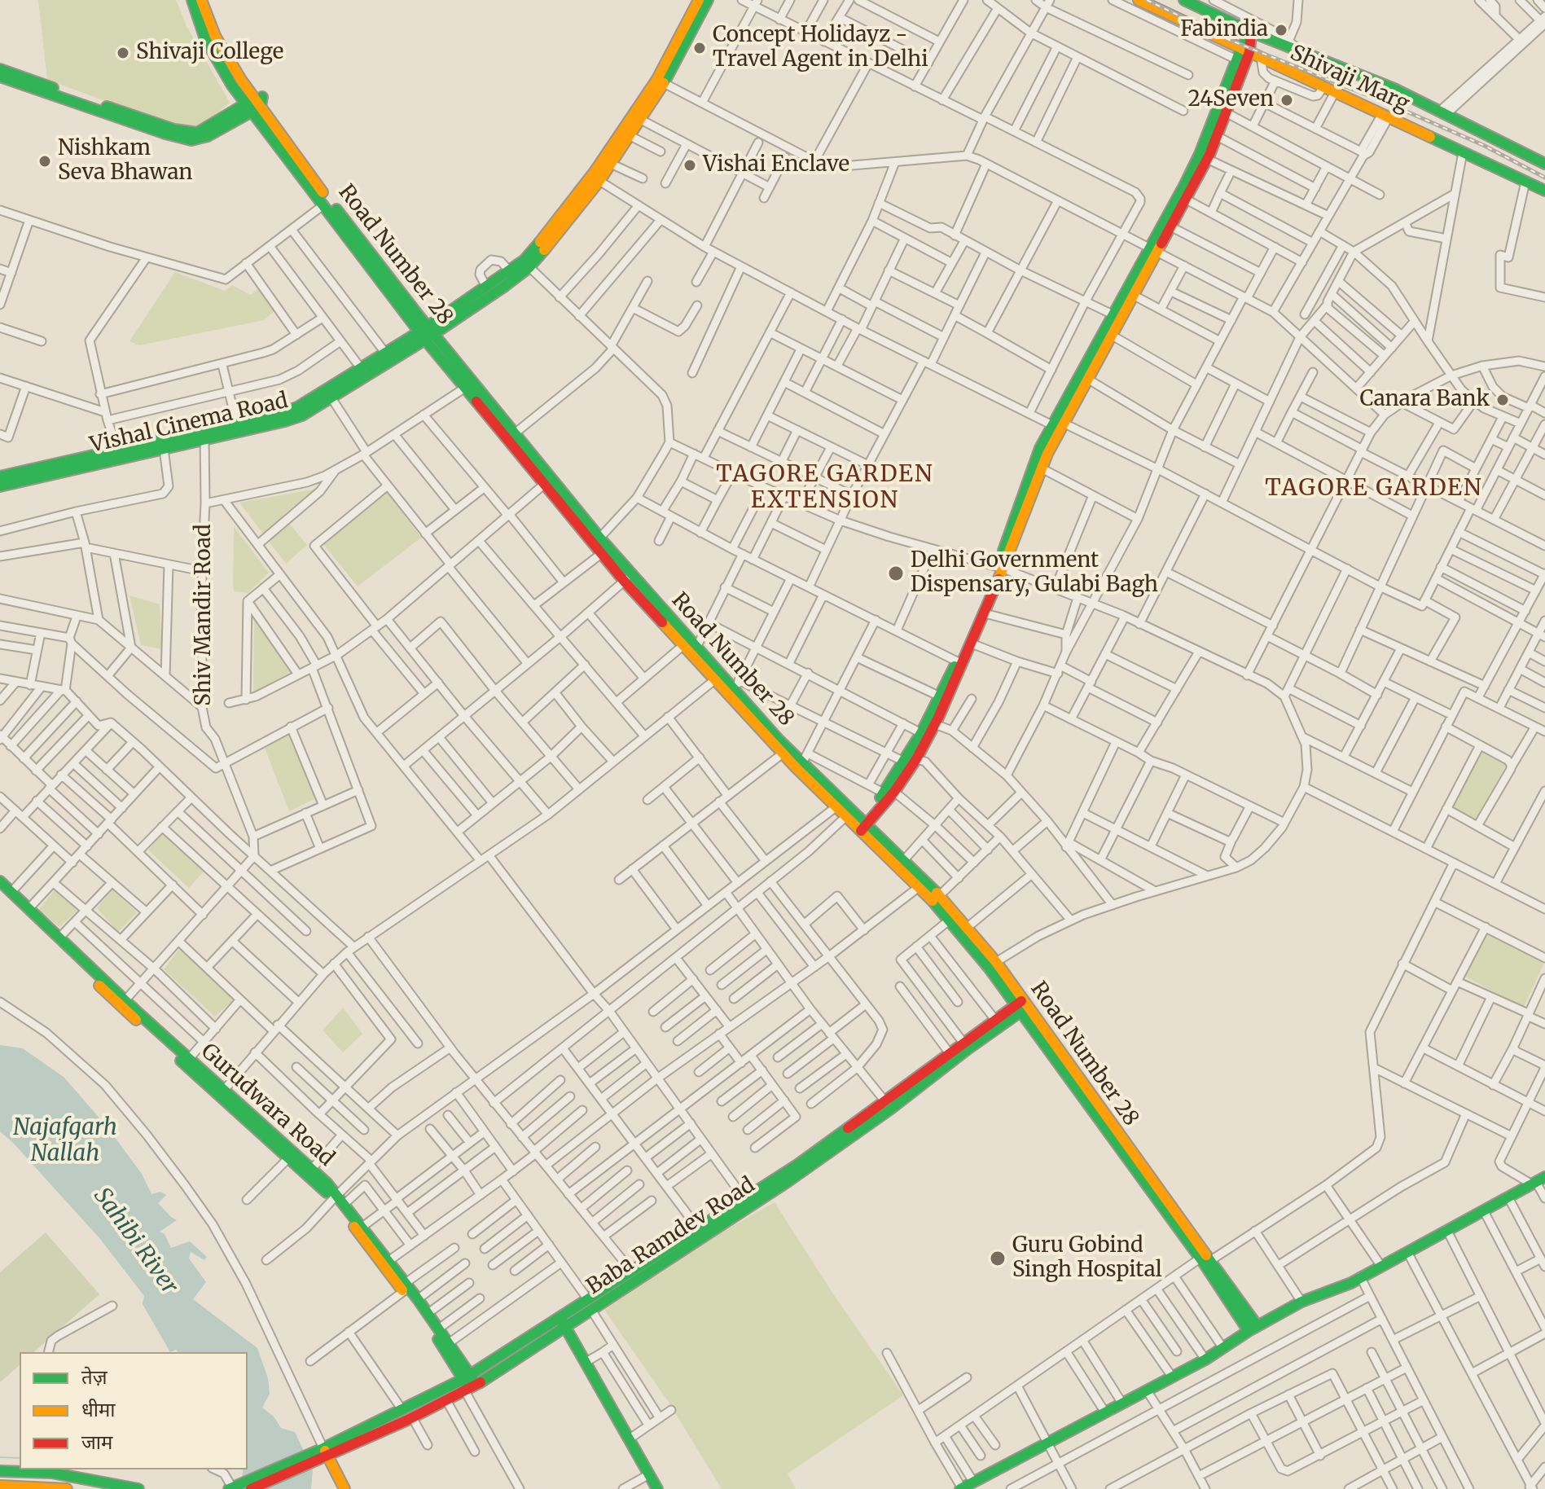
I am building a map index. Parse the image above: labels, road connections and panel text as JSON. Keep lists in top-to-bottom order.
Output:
{
  "streets": {
    "street": [
      "Shivaji Marg",
      "Road Number 28",
      "Vishal Cinema Road",
      "Shiv Mandir Road",
      "Gurudwara Road",
      "Baba Ramdev Road"
    ]
  },
  "crossings": [
    ["Road Number 28", "Vishal Cinema Road"],
    ["Road Number 28", "Baba Ramdev Road"],
    ["Vishal Cinema Road", "Shiv Mandir Road"],
    ["Gurudwara Road", "Baba Ramdev Road"]
  ],
  "districts": ["TAGORE GARDEN EXTENSION", "TAGORE GARDEN"],
  "water": ["Najafgarh Nallah", "Sahibi River"],
  "places": [
    "Fabindia",
    "Concept Holidayz - Travel Agent in Delhi",
    "Shivaji College",
    "24Seven",
    "Nishkam Seva Bhawan",
    "Vishai Enclave",
    "Canara Bank",
    "Delhi Government Dispensary, Gulabi Bagh",
    "Guru Gobind Singh Hospital"
  ],
  "legend": ["तेज़", "धीमा", "जाम"]
}
